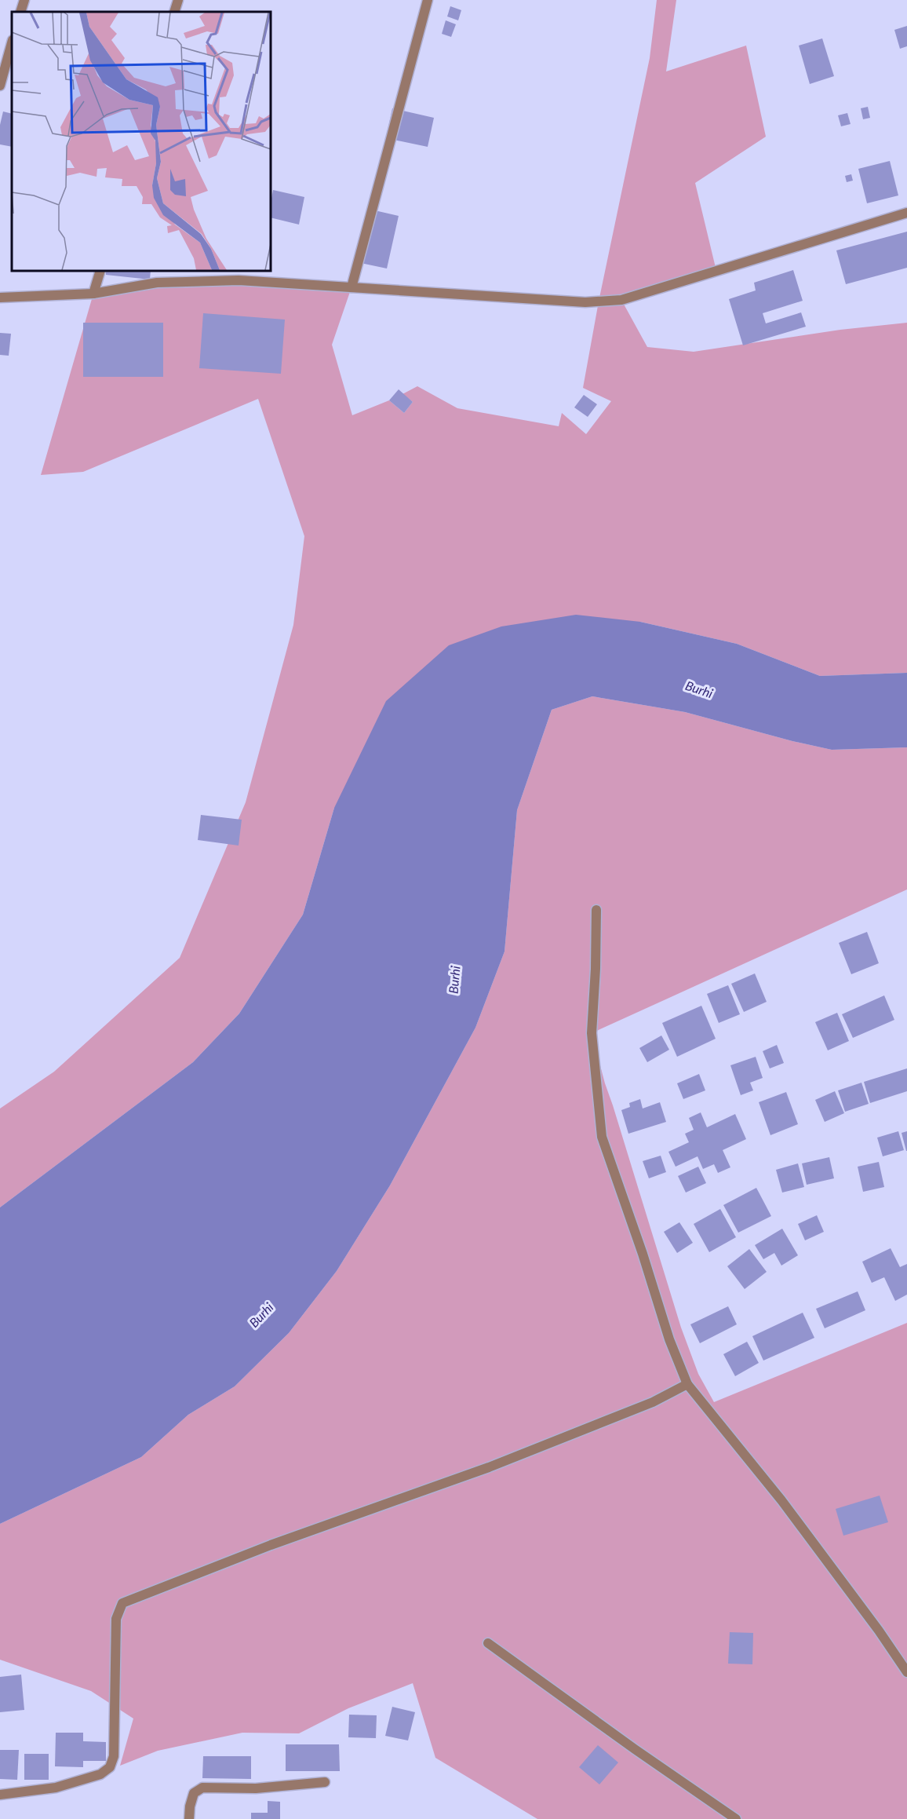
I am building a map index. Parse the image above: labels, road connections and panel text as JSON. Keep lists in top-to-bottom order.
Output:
{
  "water": ["Burhi"]
}
